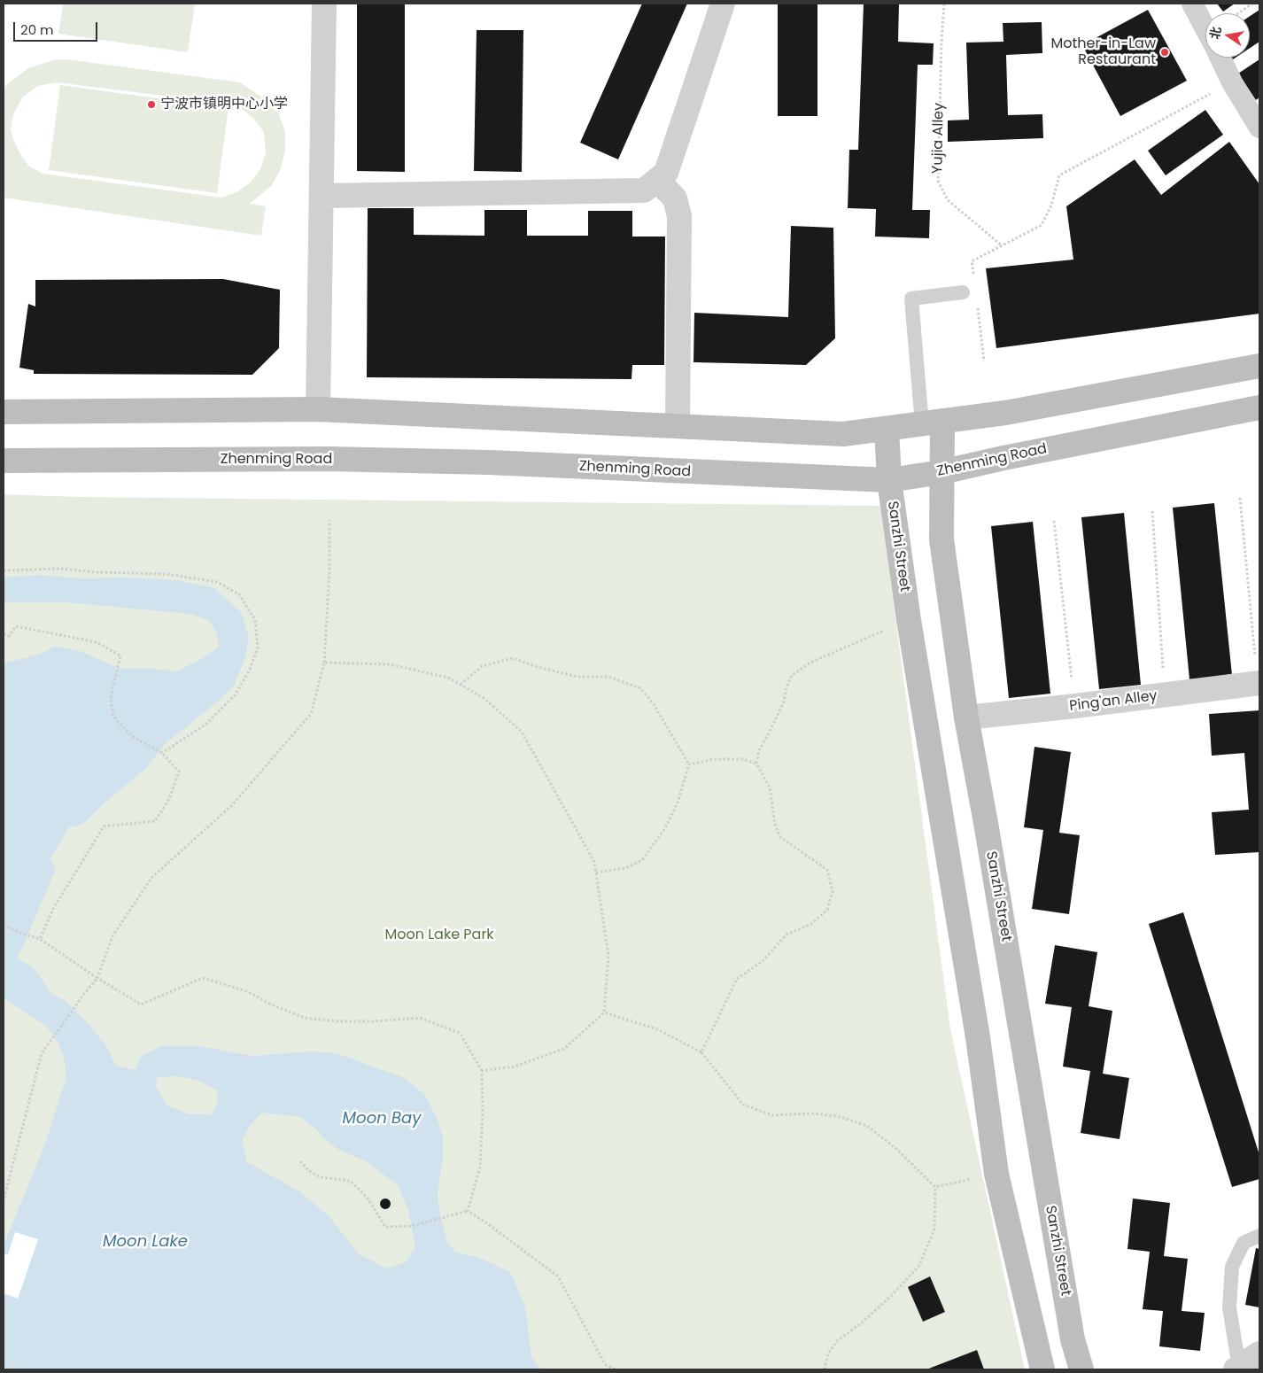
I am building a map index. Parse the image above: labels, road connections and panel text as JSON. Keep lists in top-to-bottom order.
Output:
{
  "streets": {
    "main road": ["Zhenming Road", "Sanzhi Street"],
    "street": ["Ping'an Alley"],
    "path": ["Yujia Alley"]
  },
  "crossings": [
    ["Zhenming Road", "Sanzhi Street"],
    ["Sanzhi Street", "Ping'an Alley"]
  ],
  "water": ["Moon Bay", "Moon Lake"],
  "parks": ["Moon Lake Park"],
  "places": ["Mother-in-Law Restaurant", "宁波市镇明中心小学"],
  "scale_bar": "20 m",
  "north": "left"
}
